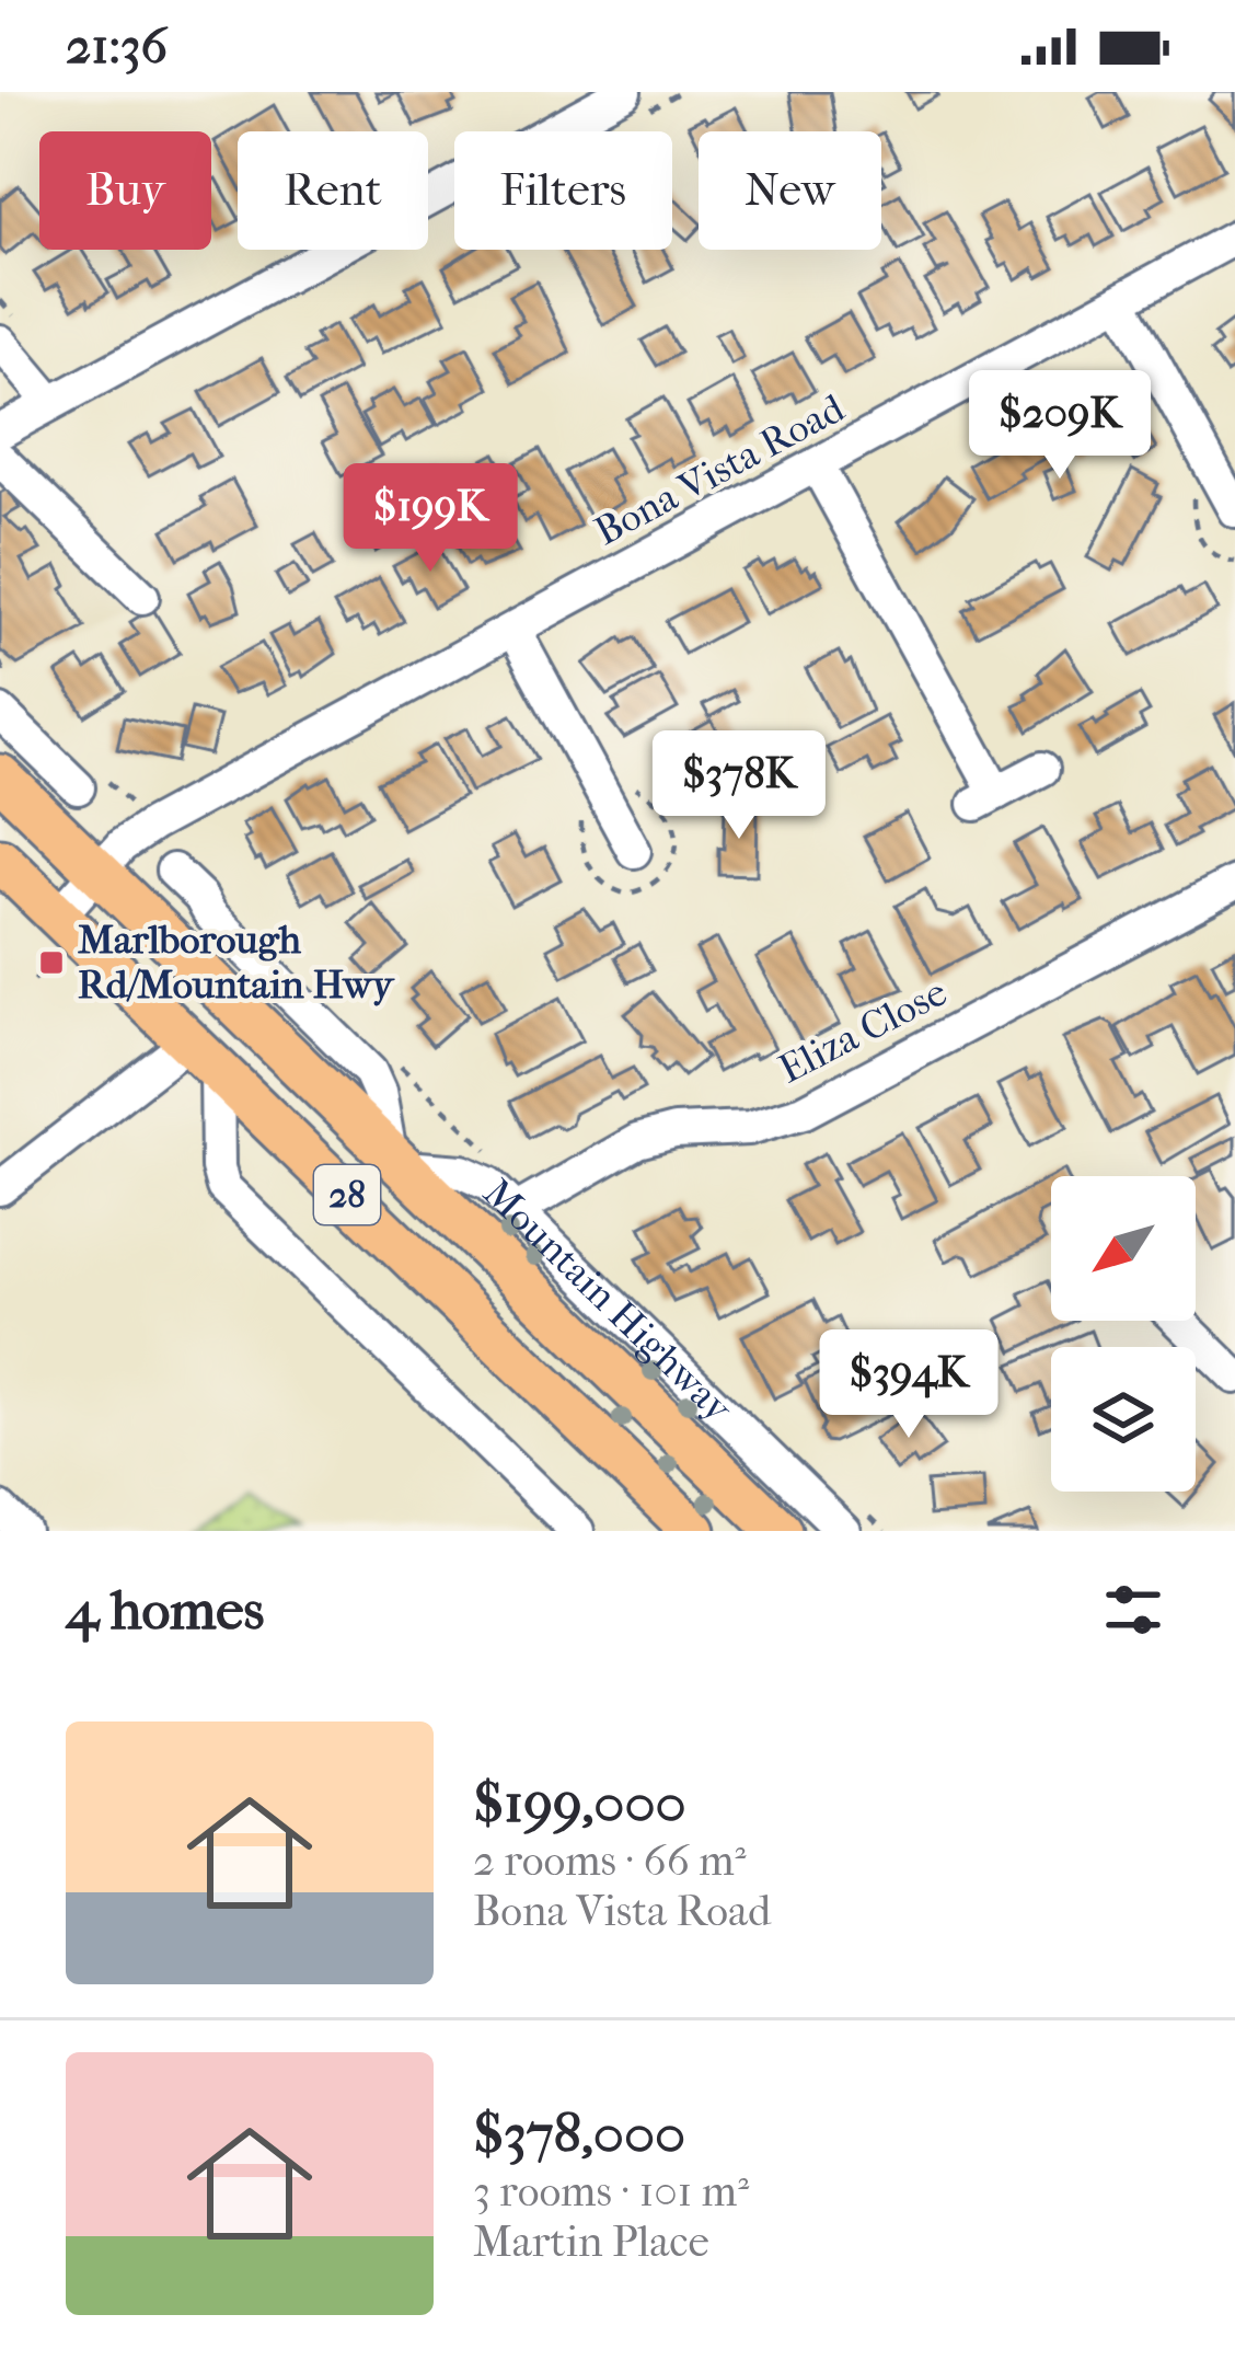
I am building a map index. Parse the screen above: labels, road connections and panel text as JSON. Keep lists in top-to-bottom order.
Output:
{
  "streets": {
    "main road": ["28", "Mountain Highway"],
    "street": ["Bona Vista Road", "Eliza Close"]
  },
  "crossings": [
    ["Bona Vista Road", "28"],
    ["Bona Vista Road", "Mountain Highway"],
    ["Eliza Close", "Mountain Highway"]
  ],
  "places": {
    "transit": ["Marlborough Rd/Mountain Hwy"]
  },
  "north": "bottom left",
  "page": {
    "status": "21:36",
    "chip": [
      "Buy",
      "Rent",
      "Filters",
      "New"
    ],
    "price": [
      "$209K",
      "$199K",
      "$378K",
      "$394K"
    ],
    "heading": "4 homes",
    "list": [
      {
        "name": "$199,000",
        "note": "2 rooms · 66 m² · Bona Vista Road"
      },
      {
        "name": "$378,000",
        "note": "3 rooms · 101 m² · Martin Place"
      }
    ]
  }
}
